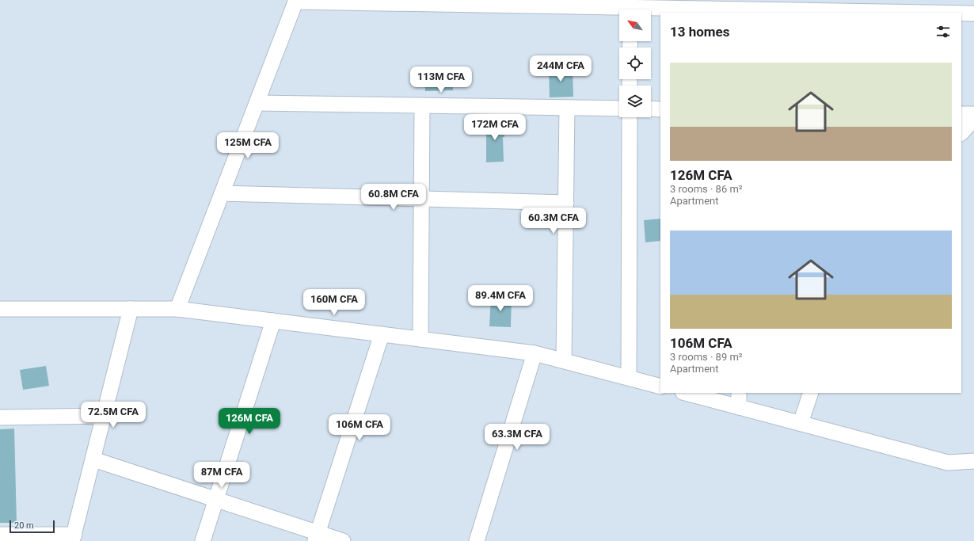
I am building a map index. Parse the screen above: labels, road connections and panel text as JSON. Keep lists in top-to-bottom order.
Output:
{
  "scale_bar": "20 m",
  "north": "top left",
  "page": {
    "heading": "13 homes",
    "list": [
      {
        "name": "126M CFA",
        "note": "3 rooms · 86 m² · Apartment"
      },
      {
        "name": "106M CFA",
        "note": "3 rooms · 89 m² · Apartment"
      }
    ],
    "price": [
      "244M CFA",
      "113M CFA",
      "172M CFA",
      "125M CFA",
      "60.8M CFA",
      "60.3M CFA",
      "89.4M CFA",
      "160M CFA",
      "72.5M CFA",
      "126M CFA",
      "106M CFA",
      "63.3M CFA",
      "87M CFA"
    ],
    "scale": "20 m"
  }
}
